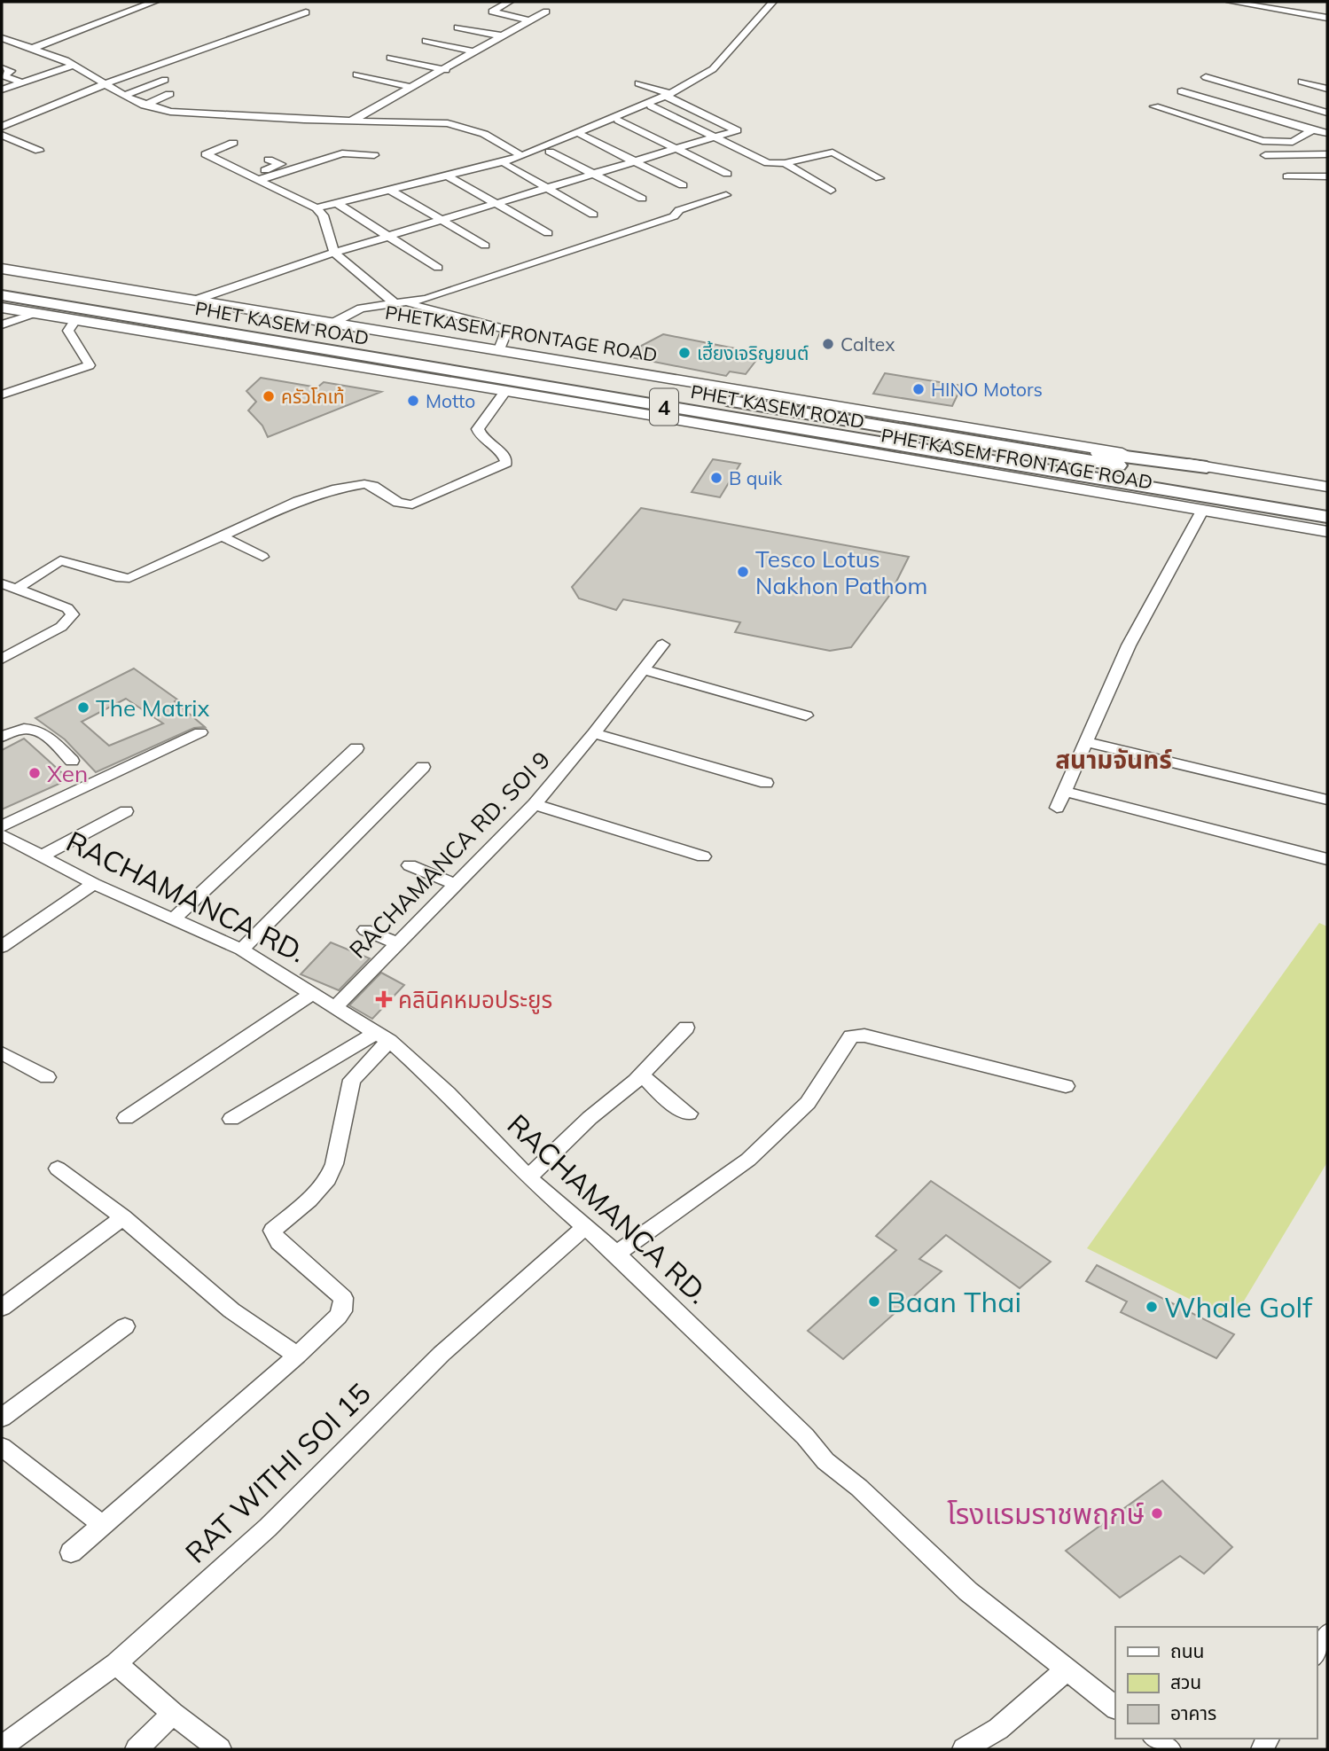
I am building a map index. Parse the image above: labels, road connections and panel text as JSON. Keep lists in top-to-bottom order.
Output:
{
  "streets": {
    "highway": ["PHET KASEM ROAD", "4"],
    "main road": ["PHETKASEM FRONTAGE ROAD"],
    "street": ["RACHAMANCA RD. SOI 9", "RACHAMANCA RD.", "RAT WITHI SOI 15"]
  },
  "crossings": [
    ["PHET KASEM ROAD", "PHETKASEM FRONTAGE ROAD"],
    ["RACHAMANCA RD. SOI 9", "RACHAMANCA RD."],
    ["RACHAMANCA RD.", "RAT WITHI SOI 15"]
  ],
  "districts": ["สนามจันทร์"],
  "places": {
    "other": [
      "Caltex",
      "เฮี้ยงเจริญยนต์",
      "HINO Motors",
      "ครัวโกเท้",
      "Motto",
      "B quik",
      "Tesco Lotus Nakhon Pathom",
      "The Matrix",
      "Xen",
      "Baan Thai",
      "Whale Golf",
      "โรงแรมราชพฤกษ์"
    ],
    "health": ["คลินิคหมอประยูร"]
  },
  "legend": ["ถนน", "สวน", "อาคาร"]
}
